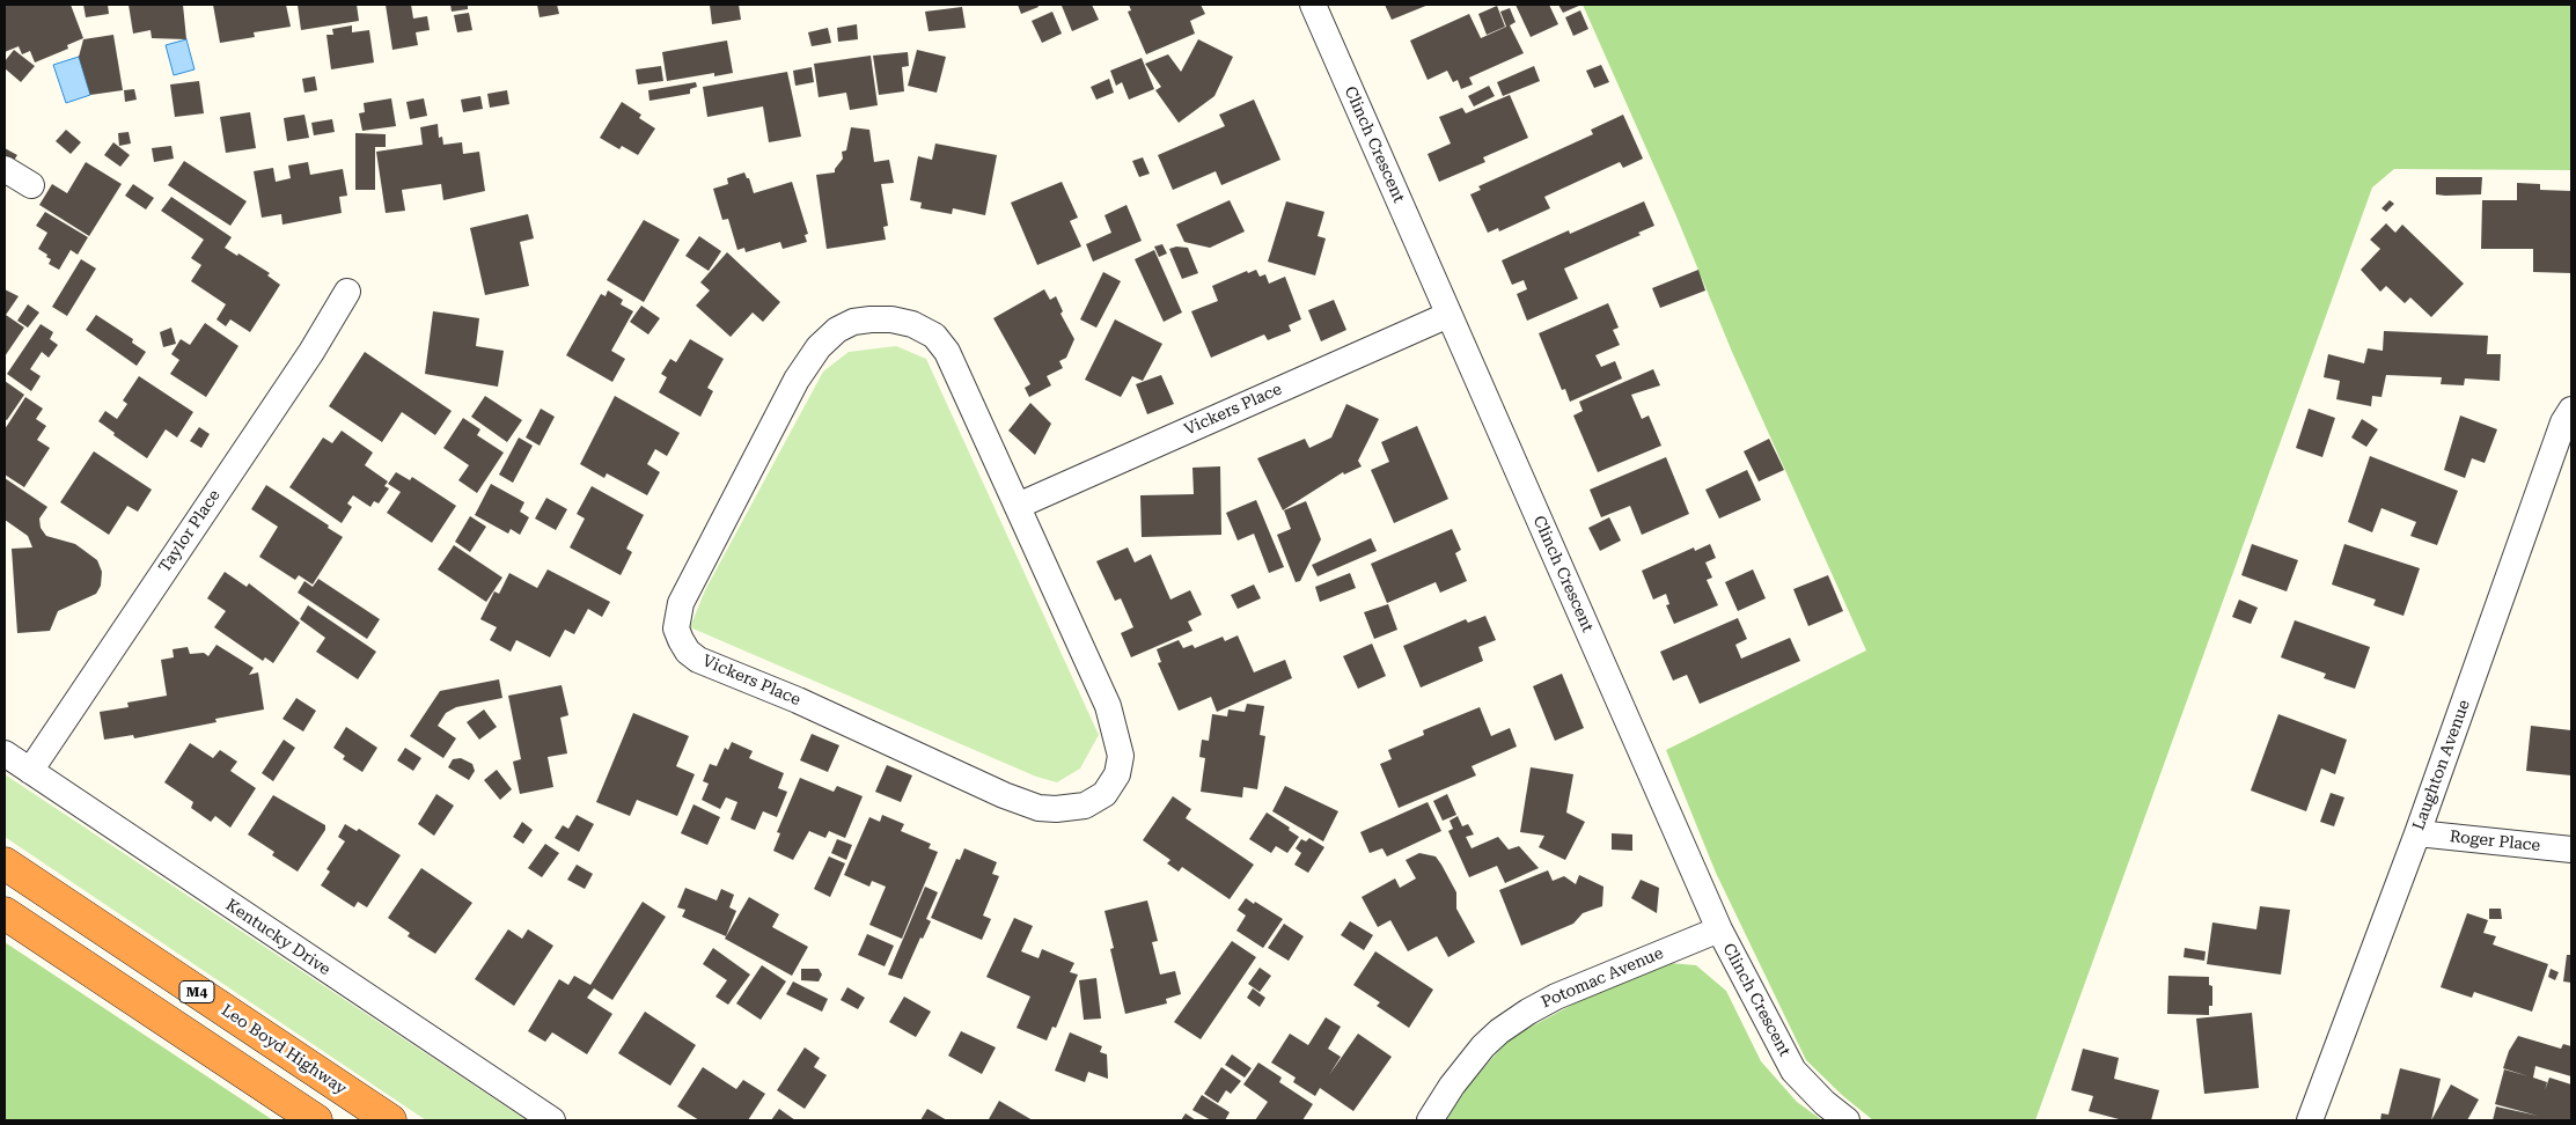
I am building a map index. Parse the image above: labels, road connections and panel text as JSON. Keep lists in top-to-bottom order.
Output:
{
  "streets": {
    "highway": ["M4", "Leo Boyd Highway"],
    "street": [
      "Clinch Crescent",
      "Vickers Place",
      "Taylor Place",
      "Laughton Avenue",
      "Roger Place",
      "Kentucky Drive",
      "Potomac Avenue"
    ]
  },
  "crossings": [
    ["Clinch Crescent", "Vickers Place"],
    ["Clinch Crescent", "Potomac Avenue"],
    ["Taylor Place", "Kentucky Drive"],
    ["Laughton Avenue", "Roger Place"]
  ]
}
